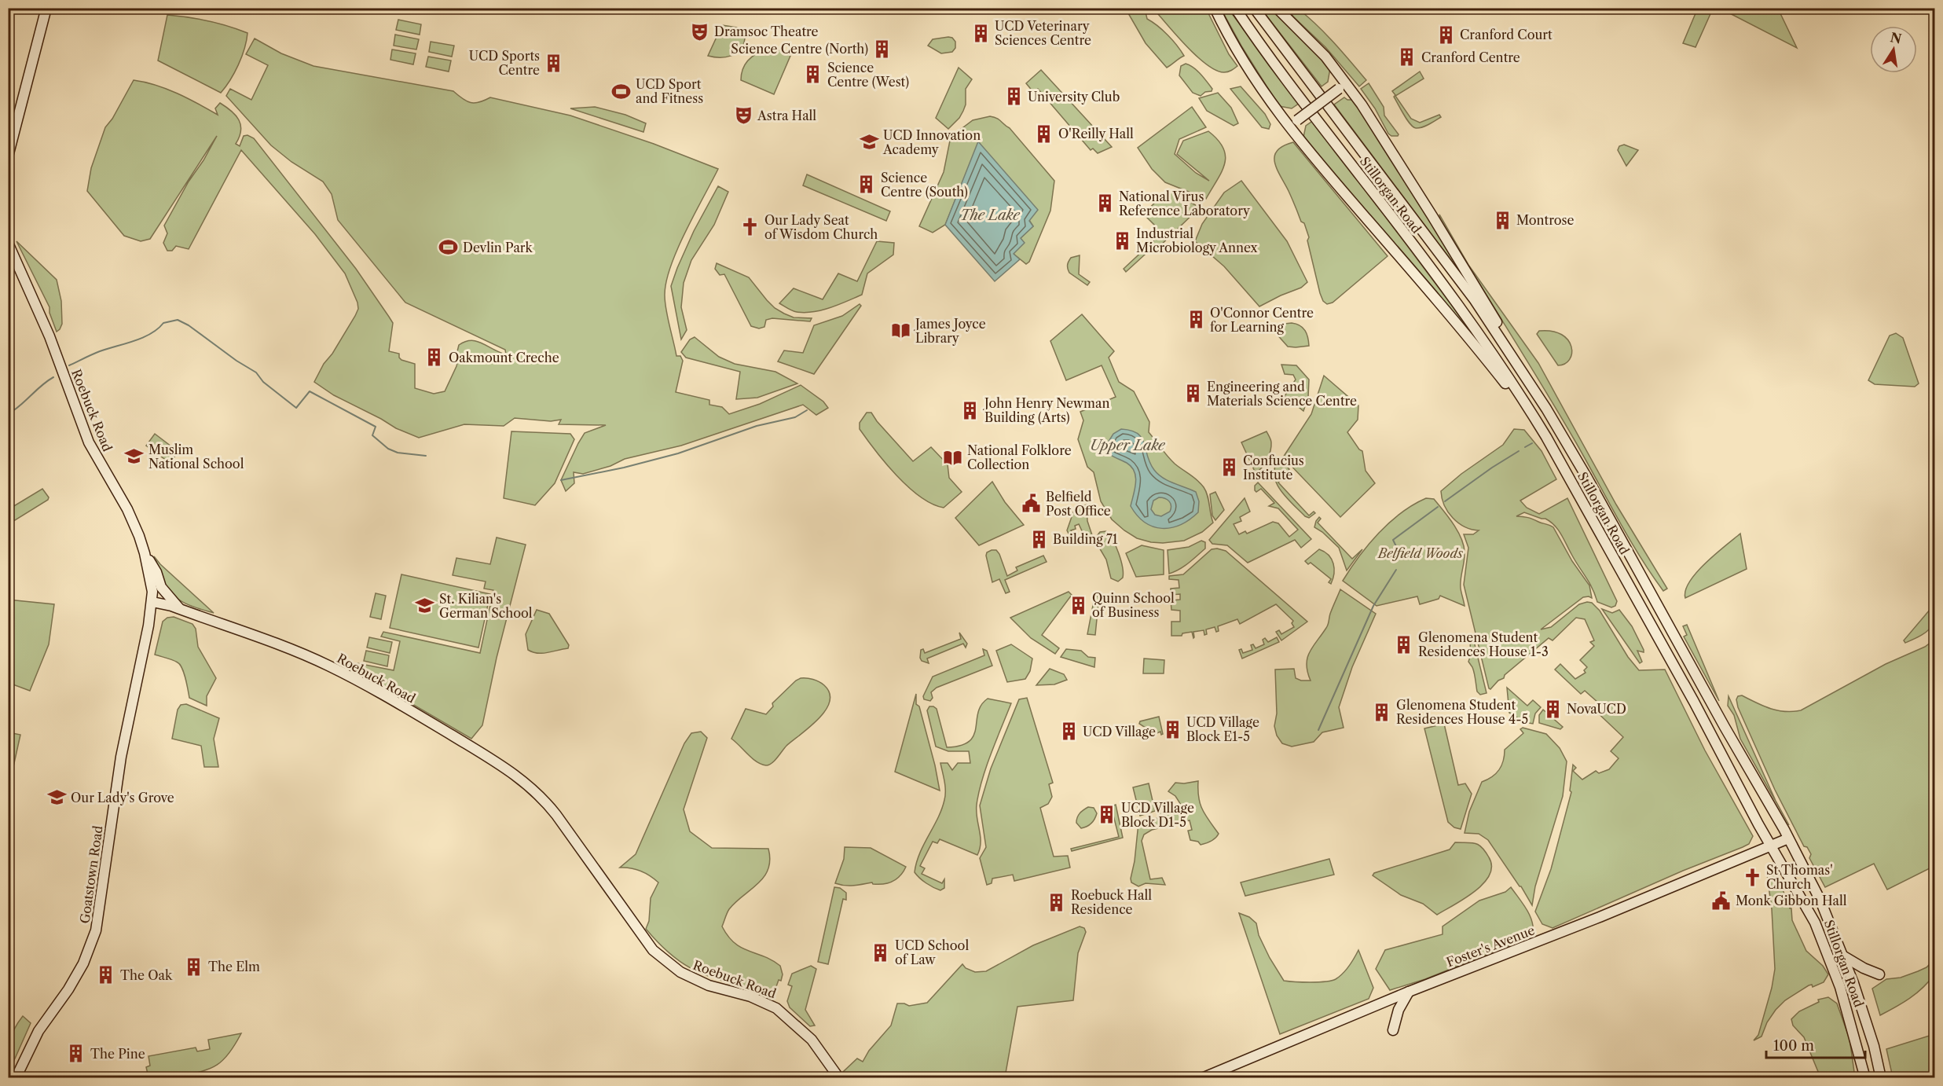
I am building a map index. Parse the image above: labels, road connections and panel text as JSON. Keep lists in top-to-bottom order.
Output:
{
  "streets": {
    "main road": [
      "Stillorgan Road",
      "Roebuck Road",
      "Goatstown Road",
      "Foster's Avenue"
    ]
  },
  "crossings": [
    ["Stillorgan Road", "Foster's Avenue"],
    ["Roebuck Road", "Goatstown Road"]
  ],
  "water": ["The Lake", "Upper Lake"],
  "parks": ["Belfield Woods"],
  "places": {
    "theatre": ["Dramsoc Theatre", "Astra Hall"],
    "building": [
      "UCD Veterinary Sciences Centre",
      "Cranford Court",
      "Science Centre (North)",
      "Cranford Centre",
      "UCD Sports Centre",
      "Science Centre (West)",
      "University Club",
      "O'Reilly Hall",
      "Science Centre (South)",
      "National Virus Reference Laboratory",
      "Montrose",
      "Industrial Microbiology Annex",
      "O'Connor Centre for Learning",
      "Oakmount Creche",
      "Engineering and Materials Science Centre",
      "John Henry Newman Building (Arts)",
      "Confucius Institute",
      "Building 71",
      "Quinn School of Business",
      "Glenomena Student Residences House 1-3",
      "NovaUCD",
      "Glenomena Student Residences House 4-5",
      "UCD Village Block E1-5",
      "UCD Village",
      "UCD Village Block D1-5",
      "Roebuck Hall Residence",
      "UCD School of Law",
      "The Elm",
      "The Oak",
      "The Pine"
    ],
    "sports": ["UCD Sport and Fitness", "Devlin Park"],
    "school or university": [
      "UCD Innovation Academy",
      "Muslim National School",
      "St. Kilian's German School",
      "Our Lady's Grove"
    ],
    "church": ["Our Lady Seat of Wisdom Church", "St Thomas' Church"],
    "library": ["James Joyce Library", "National Folklore Collection"],
    "public building": ["Belfield Post Office", "Monk Gibbon Hall"]
  },
  "scale_bar": "100 m",
  "north": "top"
}
